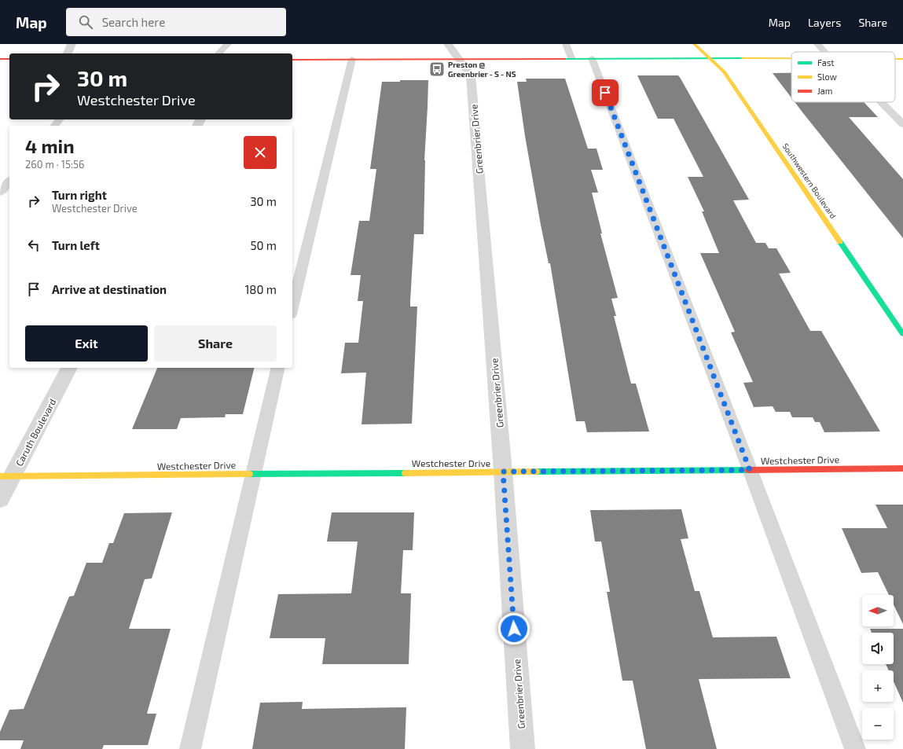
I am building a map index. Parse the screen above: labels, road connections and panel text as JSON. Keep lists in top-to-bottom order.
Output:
{
  "streets": {
    "street": [
      "Greenbrier Drive",
      "Southwestern Boulevard",
      "Caruth Boulevard",
      "Westchester Drive"
    ]
  },
  "crossings": [
    ["Greenbrier Drive", "Westchester Drive"],
    ["Caruth Boulevard", "Westchester Drive"]
  ],
  "places": {
    "bus stop": ["Preston @ Greenbrier - S - NS"]
  },
  "legend": ["Fast", "Slow", "Jam"],
  "north": "left",
  "page": {
    "header": "Map",
    "search": "Search here",
    "nav": ["Map", "Layers", "Share"],
    "turn": ["30 m", "Westchester Drive"],
    "heading": ["4 min", "260 m · 15:56"],
    "list": [
      {
        "name": "Turn right",
        "note": "Westchester Drive",
        "value": "30 m"
      },
      {
        "name": "Turn left",
        "value": "50 m"
      },
      {
        "name": "Arrive at destination",
        "value": "180 m"
      }
    ],
    "buttons": ["Exit", "Share"],
    "map_buttons": ["+", "−"]
  }
}
